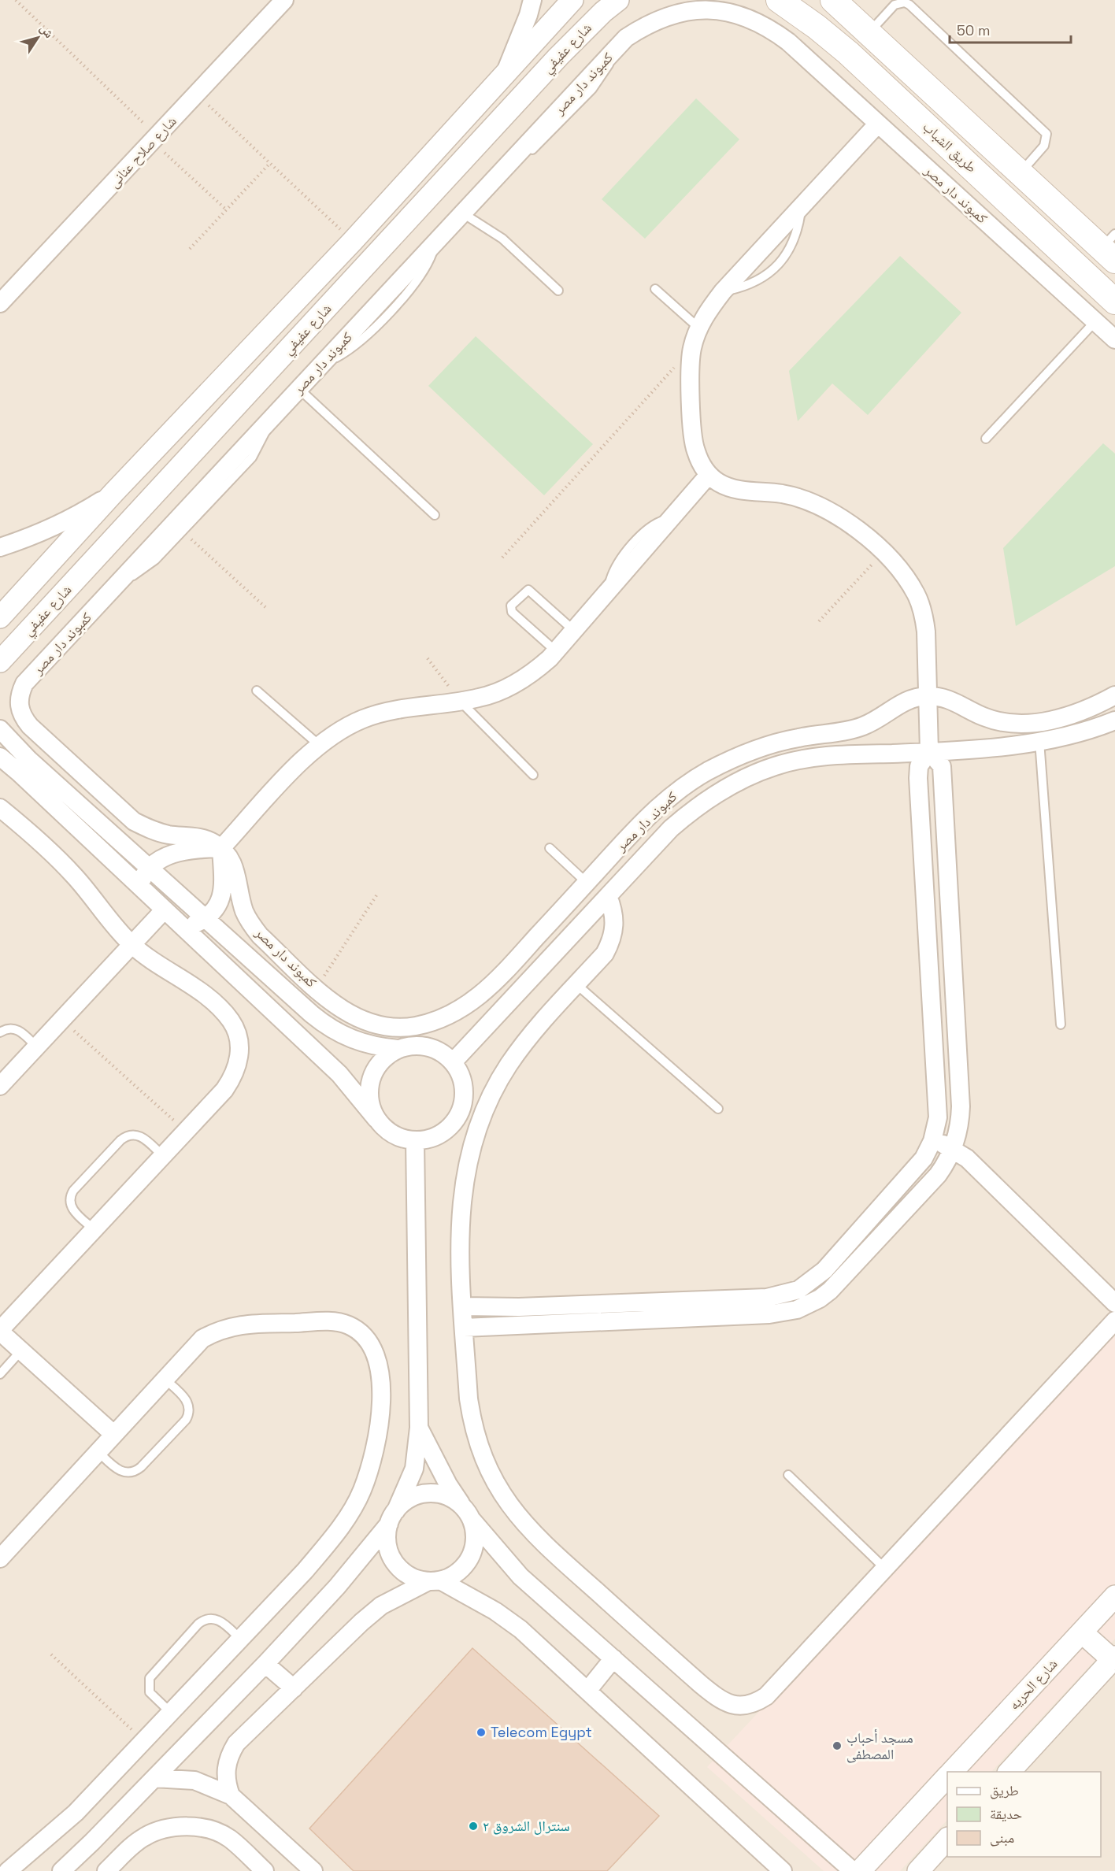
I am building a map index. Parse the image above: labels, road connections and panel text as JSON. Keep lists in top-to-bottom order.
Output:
{
  "streets": {
    "main road": ["طريق الشباب"],
    "street": [
      "شارع عفيفي",
      "كمبوند دار مصر",
      "شارع صلاح عنانى",
      "شارع الحريه"
    ]
  },
  "places": ["Telecom Egypt", "مسجد أحباب المصطفى", "سنترال الشروق ٢"],
  "legend": ["طريق", "حديقة", "مبنى"],
  "scale_bar": "50 m",
  "north": "top right"
}
